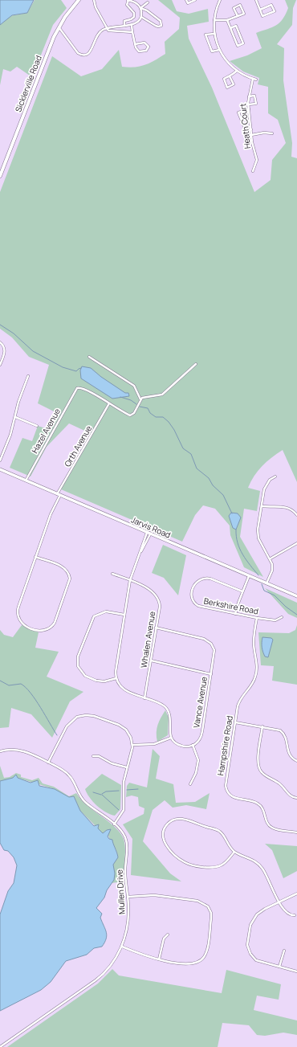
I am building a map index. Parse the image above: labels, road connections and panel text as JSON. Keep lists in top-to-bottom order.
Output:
{
  "streets": {
    "main road": ["Sicklerville Road"],
    "street": [
      "Heath Court",
      "Hazel Avenue",
      "Orth Avenue",
      "Jarvis Road",
      "Berkshire Road",
      "Whalen Avenue",
      "Vance Avenue",
      "Hampshire Road",
      "Mullen Drive"
    ]
  },
  "crossings": [
    ["Hazel Avenue", "Orth Avenue"],
    ["Hazel Avenue", "Jarvis Road"],
    ["Orth Avenue", "Jarvis Road"],
    ["Berkshire Road", "Hampshire Road"],
    ["Whalen Avenue", "Vance Avenue"]
  ]
}
